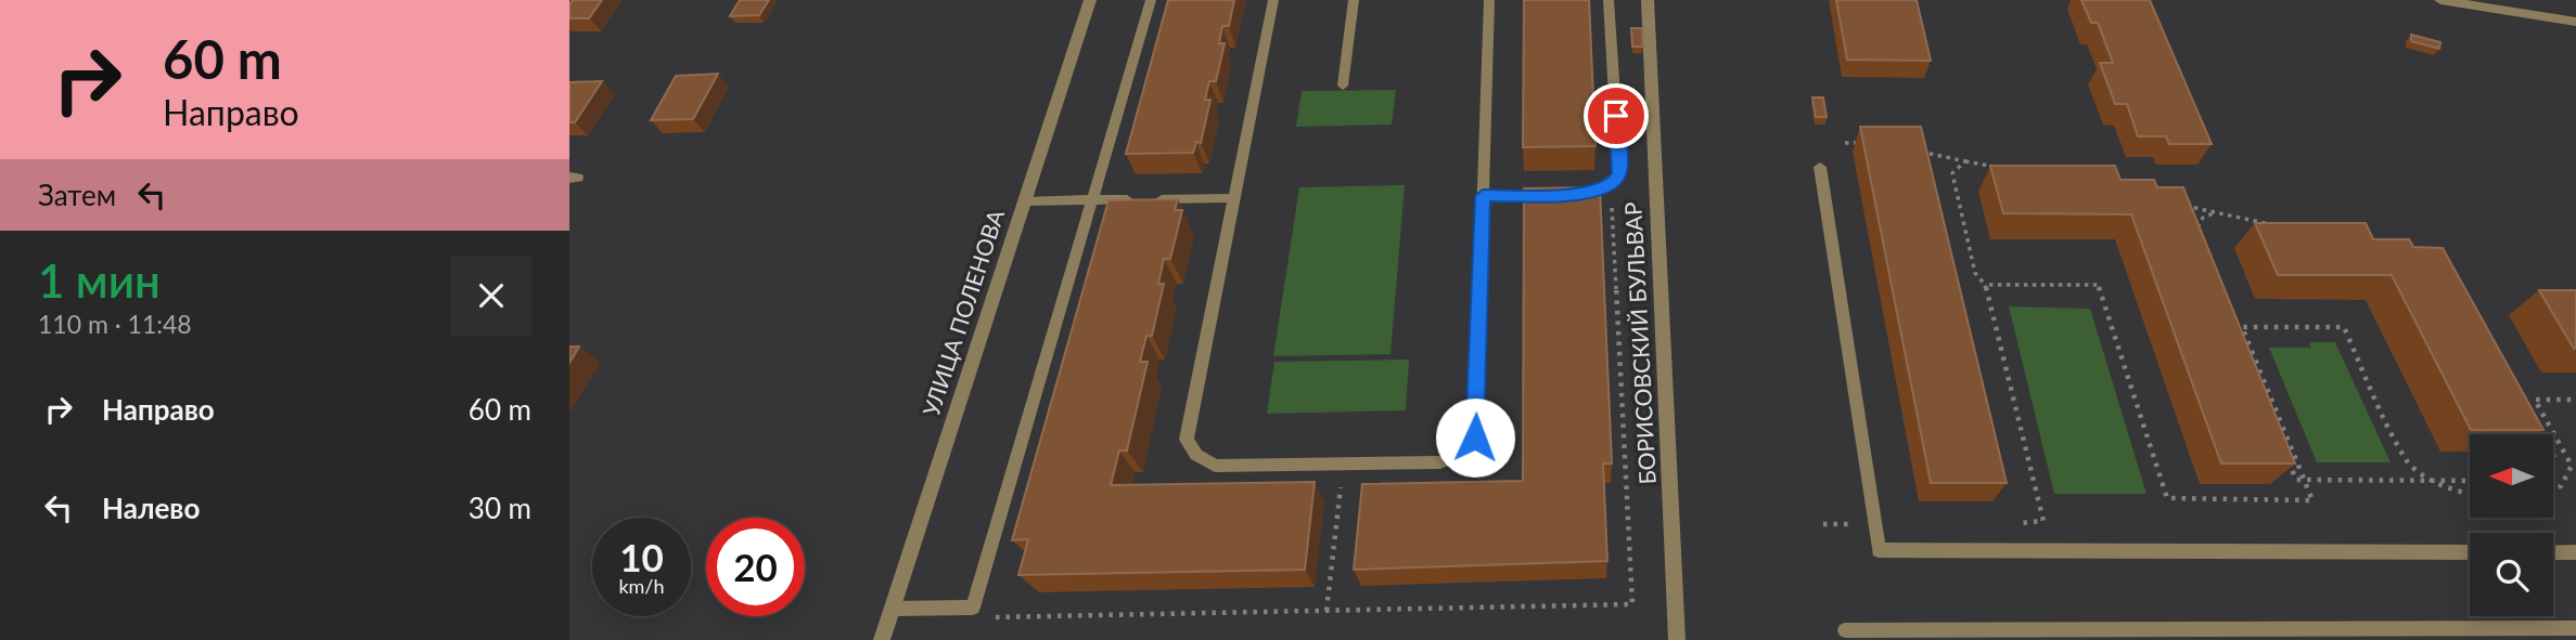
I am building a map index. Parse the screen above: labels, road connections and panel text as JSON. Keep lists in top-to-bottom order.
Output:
{
  "streets": {
    "street": ["УЛИЦА ПОЛЕНОВА", "БОРИСОВСКИЙ БУЛЬВАР"]
  },
  "north": "left",
  "page": {
    "turn": ["60 m", "Направо"],
    "then": "Затем",
    "heading": ["1 мин", "110 m · 11:48"],
    "list": [
      {
        "name": "Направо",
        "value": "60 m"
      },
      {
        "name": "Налево",
        "value": "30 m"
      }
    ],
    "speed": "10 km/h",
    "limit": "20"
  }
}
